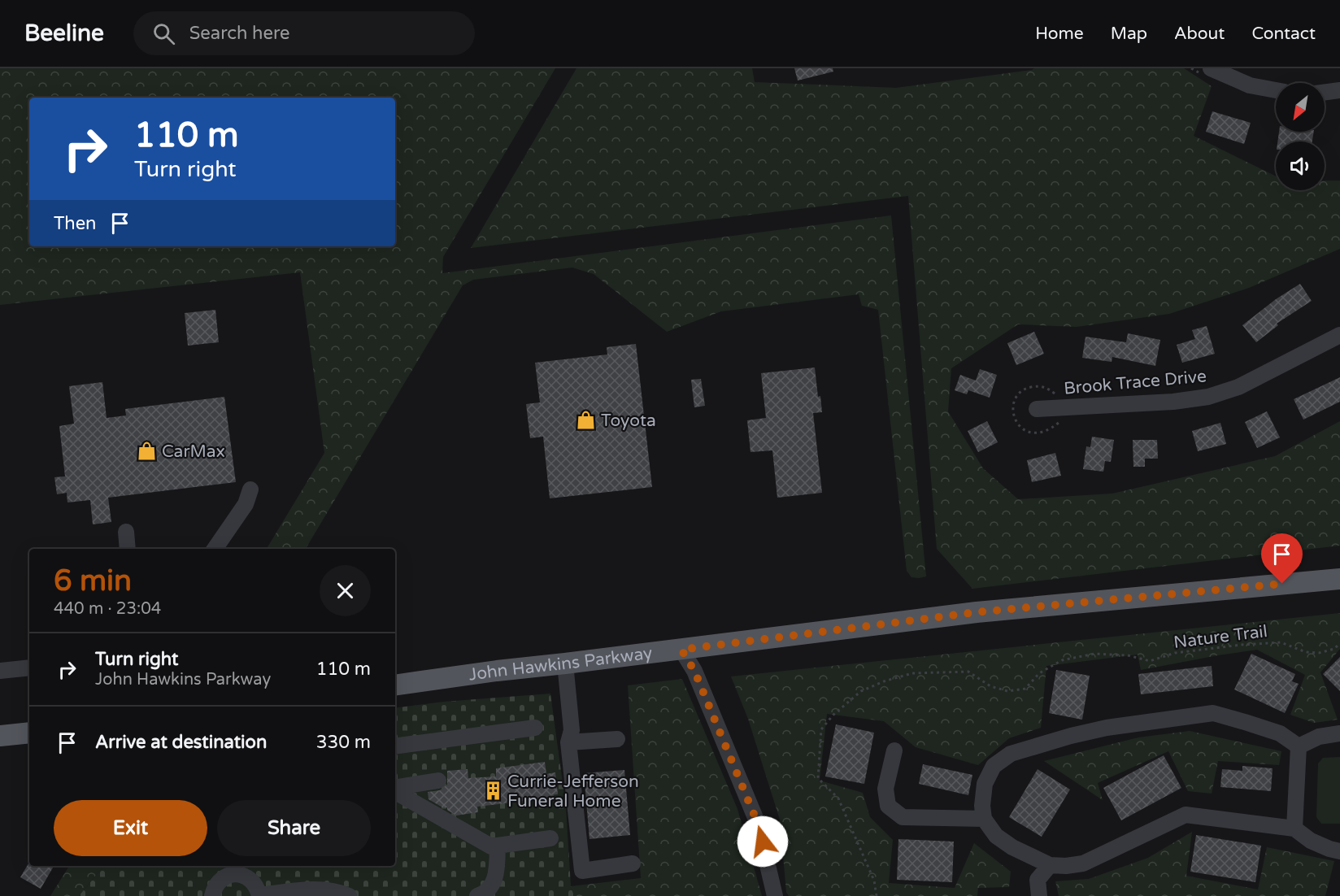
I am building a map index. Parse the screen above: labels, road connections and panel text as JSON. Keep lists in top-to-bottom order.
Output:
{
  "streets": {
    "main road": ["John Hawkins Parkway"],
    "street": ["Brook Trace Drive"],
    "path": ["Nature Trail"]
  },
  "places": {
    "shop": ["Toyota", "CarMax"],
    "building": ["Currie-Jefferson Funeral Home"]
  },
  "north": "bottom left",
  "page": {
    "header": "Beeline",
    "search": "Search here",
    "nav": [
      "Home",
      "Map",
      "About",
      "Contact"
    ],
    "turn": ["110 m", "Turn right"],
    "then": "Then",
    "heading": ["6 min", "440 m · 23:04"],
    "list": [
      {
        "name": "Turn right",
        "note": "John Hawkins Parkway",
        "value": "110 m"
      },
      {
        "name": "Arrive at destination",
        "value": "330 m"
      }
    ],
    "buttons": ["Exit", "Share"]
  }
}
